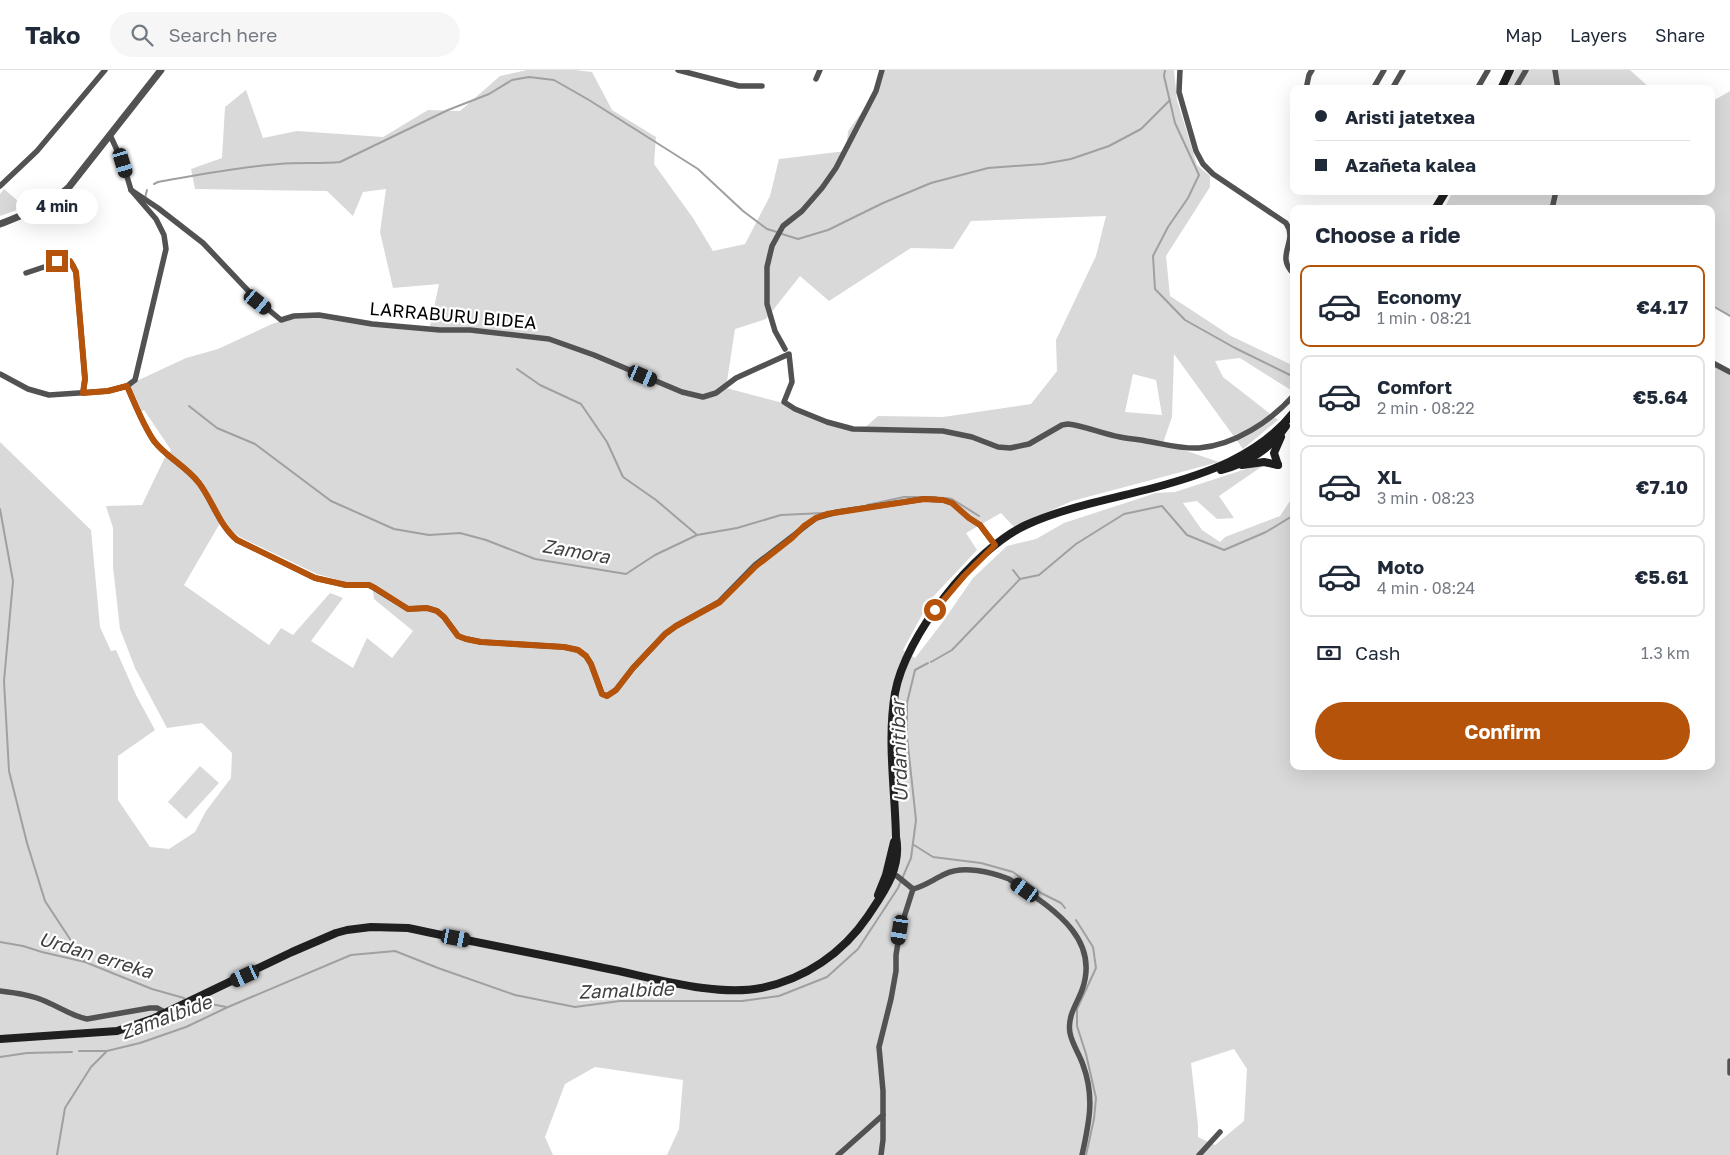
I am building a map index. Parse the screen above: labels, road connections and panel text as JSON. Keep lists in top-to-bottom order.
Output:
{
  "streets": {
    "street": ["LARRABURU BIDEA"]
  },
  "water": [
    "Zamora",
    "Urdanitibar",
    "Urdan erreka",
    "Zamalbide"
  ],
  "page": {
    "header": "Tako",
    "search": "Search here",
    "nav": ["Map", "Layers", "Share"],
    "banner": ["Aristi jatetxea", "Azañeta kalea"],
    "bubble": "4 min",
    "heading": "Choose a ride",
    "list": [
      {
        "name": "Economy",
        "note": "1 min · 08:21",
        "value": "€4.17"
      },
      {
        "name": "Comfort",
        "note": "2 min · 08:22",
        "value": "€5.64"
      },
      {
        "name": "XL",
        "note": "3 min · 08:23",
        "value": "€7.10"
      },
      {
        "name": "Moto",
        "note": "4 min · 08:24",
        "value": "€5.61"
      }
    ],
    "pay": ["Cash", "1.3 km"],
    "buttons": "Confirm"
  }
}
